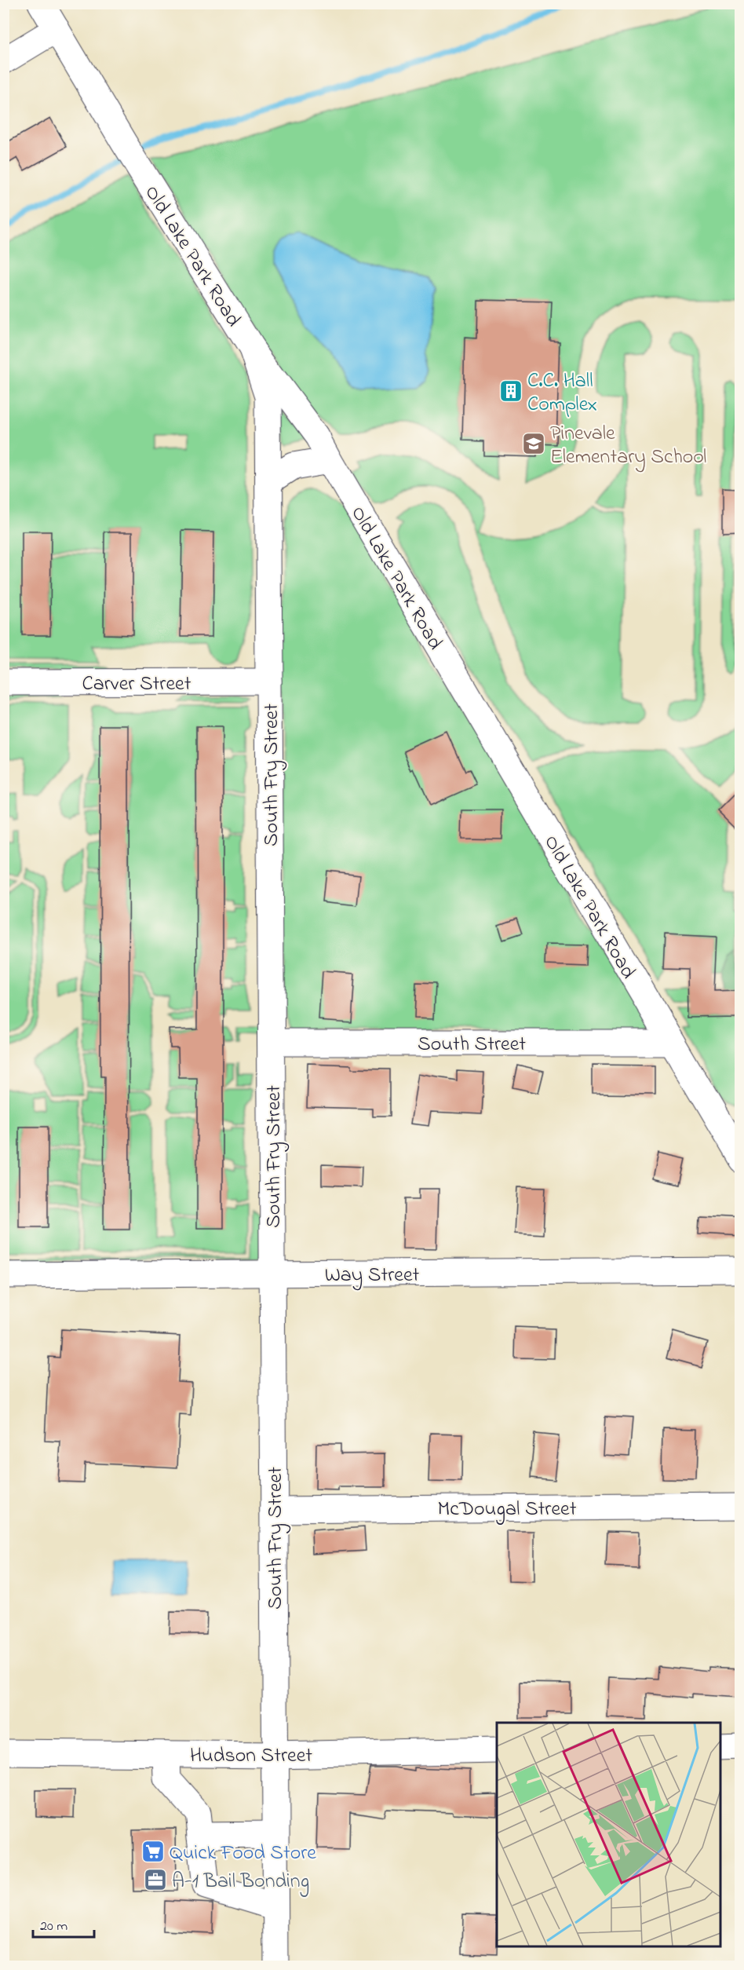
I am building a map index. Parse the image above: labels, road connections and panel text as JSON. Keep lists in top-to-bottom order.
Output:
{
  "streets": {
    "street": [
      "Old Lake Park Road",
      "Carver Street",
      "South Fry Street",
      "South Street",
      "Way Street",
      "McDougal Street",
      "Hudson Street"
    ]
  },
  "crossings": [
    ["Old Lake Park Road", "South Fry Street"],
    ["Old Lake Park Road", "South Street"],
    ["Carver Street", "South Fry Street"],
    ["South Fry Street", "South Street"],
    ["South Fry Street", "Way Street"],
    ["South Fry Street", "McDougal Street"],
    ["South Fry Street", "Hudson Street"]
  ],
  "places": {
    "building": ["C.C. Hall Complex"],
    "school or university": ["Pinevale Elementary School"],
    "supermarket": ["Quick Food Store"],
    "office": ["A-1 Bail Bonding"]
  },
  "scale_bar": "20 m"
}
